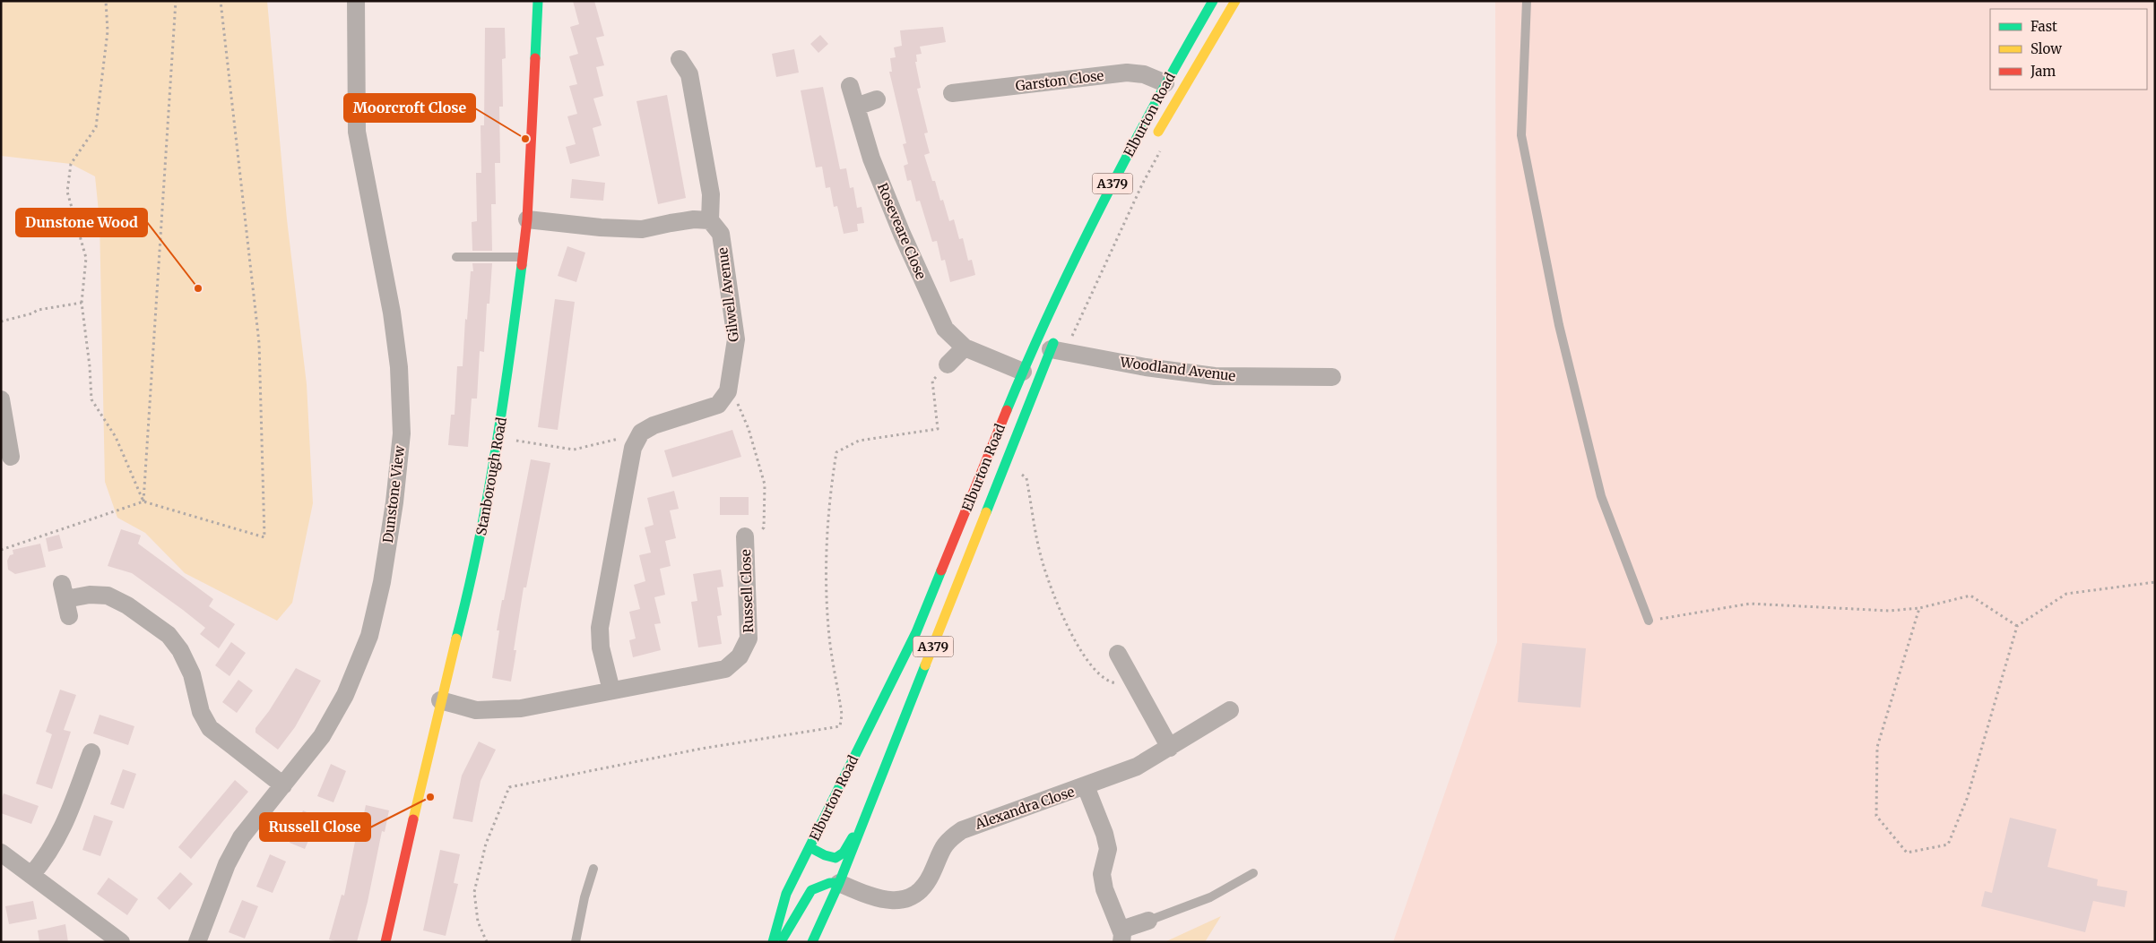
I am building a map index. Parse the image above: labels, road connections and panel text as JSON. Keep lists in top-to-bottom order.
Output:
{
  "streets": {
    "main road": ["Elburton Road", "A379", "Stanborough Road"],
    "street": [
      "Garston Close",
      "Roseveare Close",
      "Gilwell Avenue",
      "Woodland Avenue",
      "Dunstone View",
      "Russell Close",
      "Alexandra Close"
    ]
  },
  "crossings": [
    ["Garston Close", "Elburton Road"],
    ["Elburton Road", "A379"],
    ["Elburton Road", "Roseveare Close"],
    ["Elburton Road", "Woodland Avenue"],
    ["Elburton Road", "Alexandra Close"],
    ["Stanborough Road", "Russell Close"]
  ],
  "places": ["Moorcroft Close", "Dunstone Wood", "Russell Close"],
  "legend": ["Fast", "Slow", "Jam"]
}
